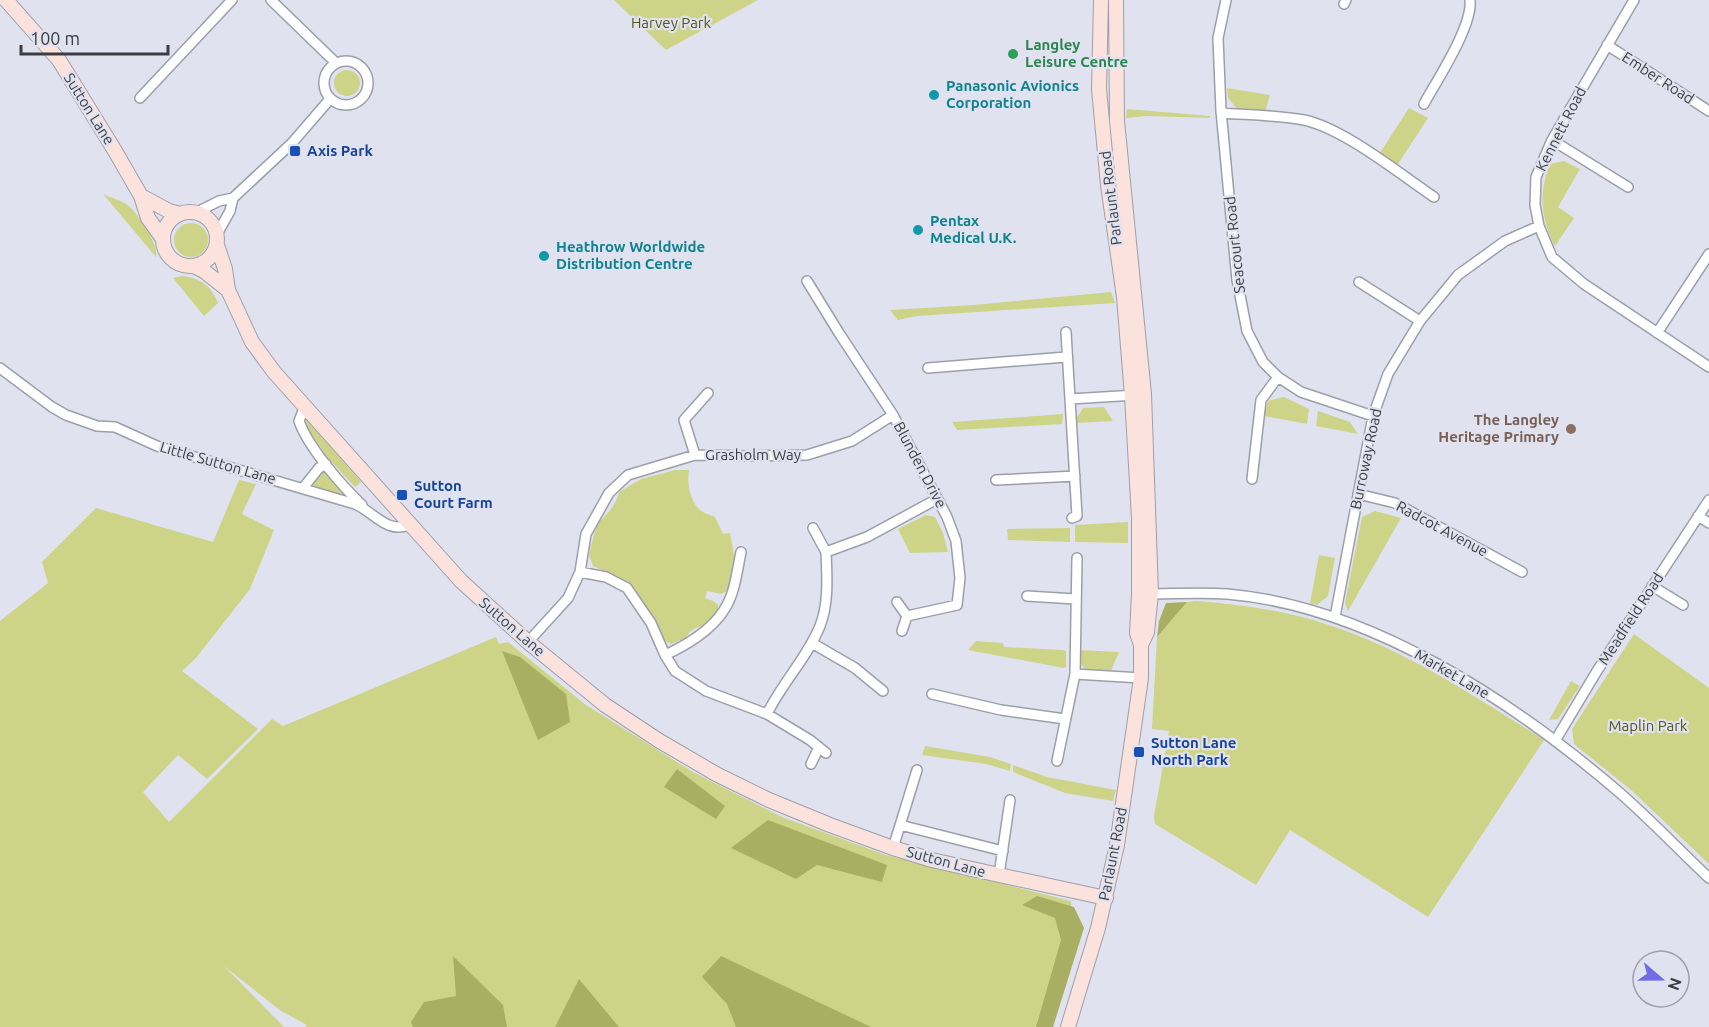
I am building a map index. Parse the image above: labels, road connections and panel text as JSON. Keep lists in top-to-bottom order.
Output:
{
  "streets": {
    "street": [
      "Ember Road",
      "Sutton Lane",
      "Kennett Road",
      "Parlaunt Road",
      "Seacourt Road",
      "Grasholm Way",
      "Burroway Road",
      "Little Sutton Lane",
      "Blunden Drive",
      "Radcot Avenue",
      "Meadfield Road",
      "Market Lane"
    ]
  },
  "crossings": [
    ["Ember Road", "Kennett Road"],
    ["Sutton Lane", "Parlaunt Road"],
    ["Sutton Lane", "Grasholm Way"],
    ["Sutton Lane", "Little Sutton Lane"],
    ["Kennett Road", "Burroway Road"],
    ["Parlaunt Road", "Market Lane"],
    ["Seacourt Road", "Burroway Road"],
    ["Grasholm Way", "Blunden Drive"],
    ["Burroway Road", "Radcot Avenue"],
    ["Burroway Road", "Market Lane"],
    ["Meadfield Road", "Market Lane"]
  ],
  "parks": ["Harvey Park", "Maplin Park"],
  "places": {
    "other": [
      "Langley Leisure Centre",
      "Panasonic Avionics Corporation",
      "Pentax Medical U.K.",
      "Heathrow Worldwide Distribution Centre",
      "The Langley Heritage Primary"
    ],
    "transit": ["Axis Park", "Sutton Court Farm", "Sutton Lane North Park"]
  },
  "scale_bar": "100 m",
  "north": "right"
}
